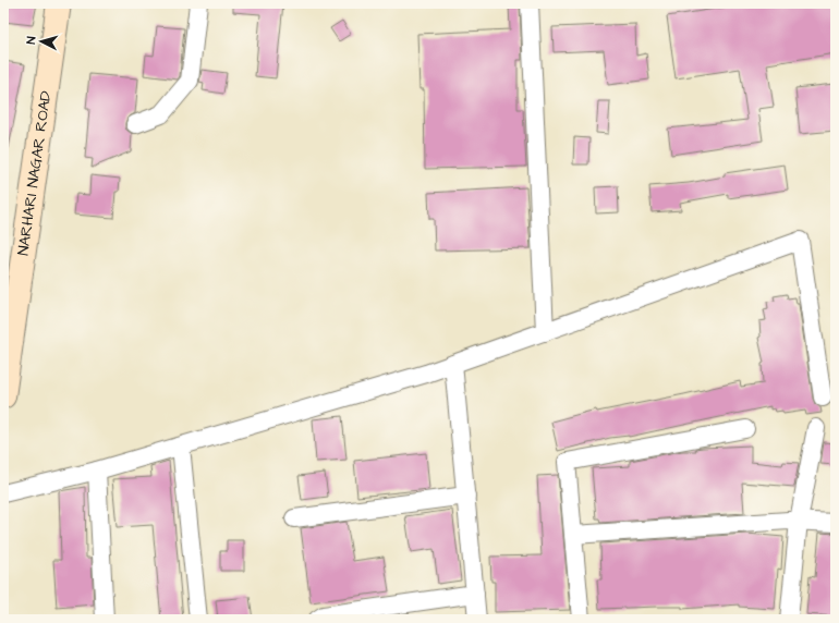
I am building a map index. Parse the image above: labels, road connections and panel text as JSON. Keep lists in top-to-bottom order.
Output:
{
  "streets": {
    "street": ["NARHARI NAGAR ROAD"]
  },
  "north": "left"
}
